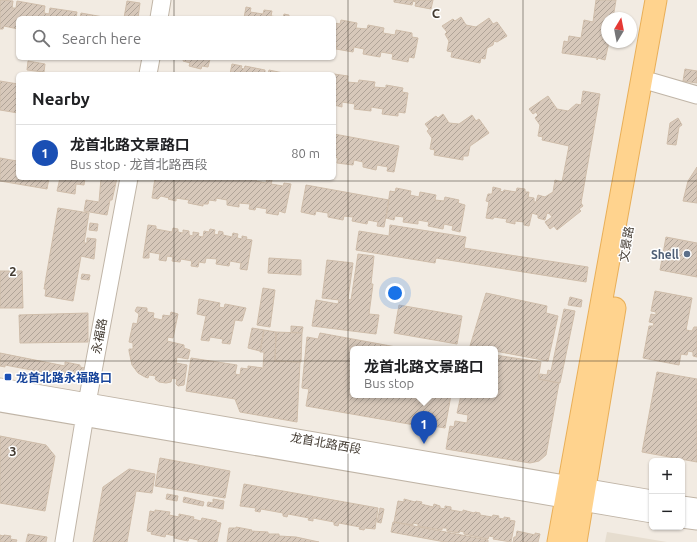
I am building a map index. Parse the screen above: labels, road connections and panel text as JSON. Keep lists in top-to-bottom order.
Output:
{
  "streets": {
    "main road": ["文景路"],
    "street": ["永福路", "龙首北路西段"]
  },
  "crossings": [
    ["文景路", "龙首北路西段"],
    ["永福路", "龙首北路西段"]
  ],
  "places": {
    "other": ["Shell"],
    "transit": ["龙首北路永福路口"]
  },
  "north": "top",
  "page": {
    "search": "Search here",
    "heading": "Nearby",
    "list": [
      {
        "mark": "1",
        "name": "龙首北路文景路口",
        "note": "Bus stop · 龙首北路西段",
        "value": "80 m"
      }
    ],
    "popup": ["龙首北路文景路口", "Bus stop"],
    "pins": "1",
    "map_buttons": ["+", "−"]
  },
  "grid": {
    "columns": ["C"],
    "rows": ["2", "3"]
  }
}
